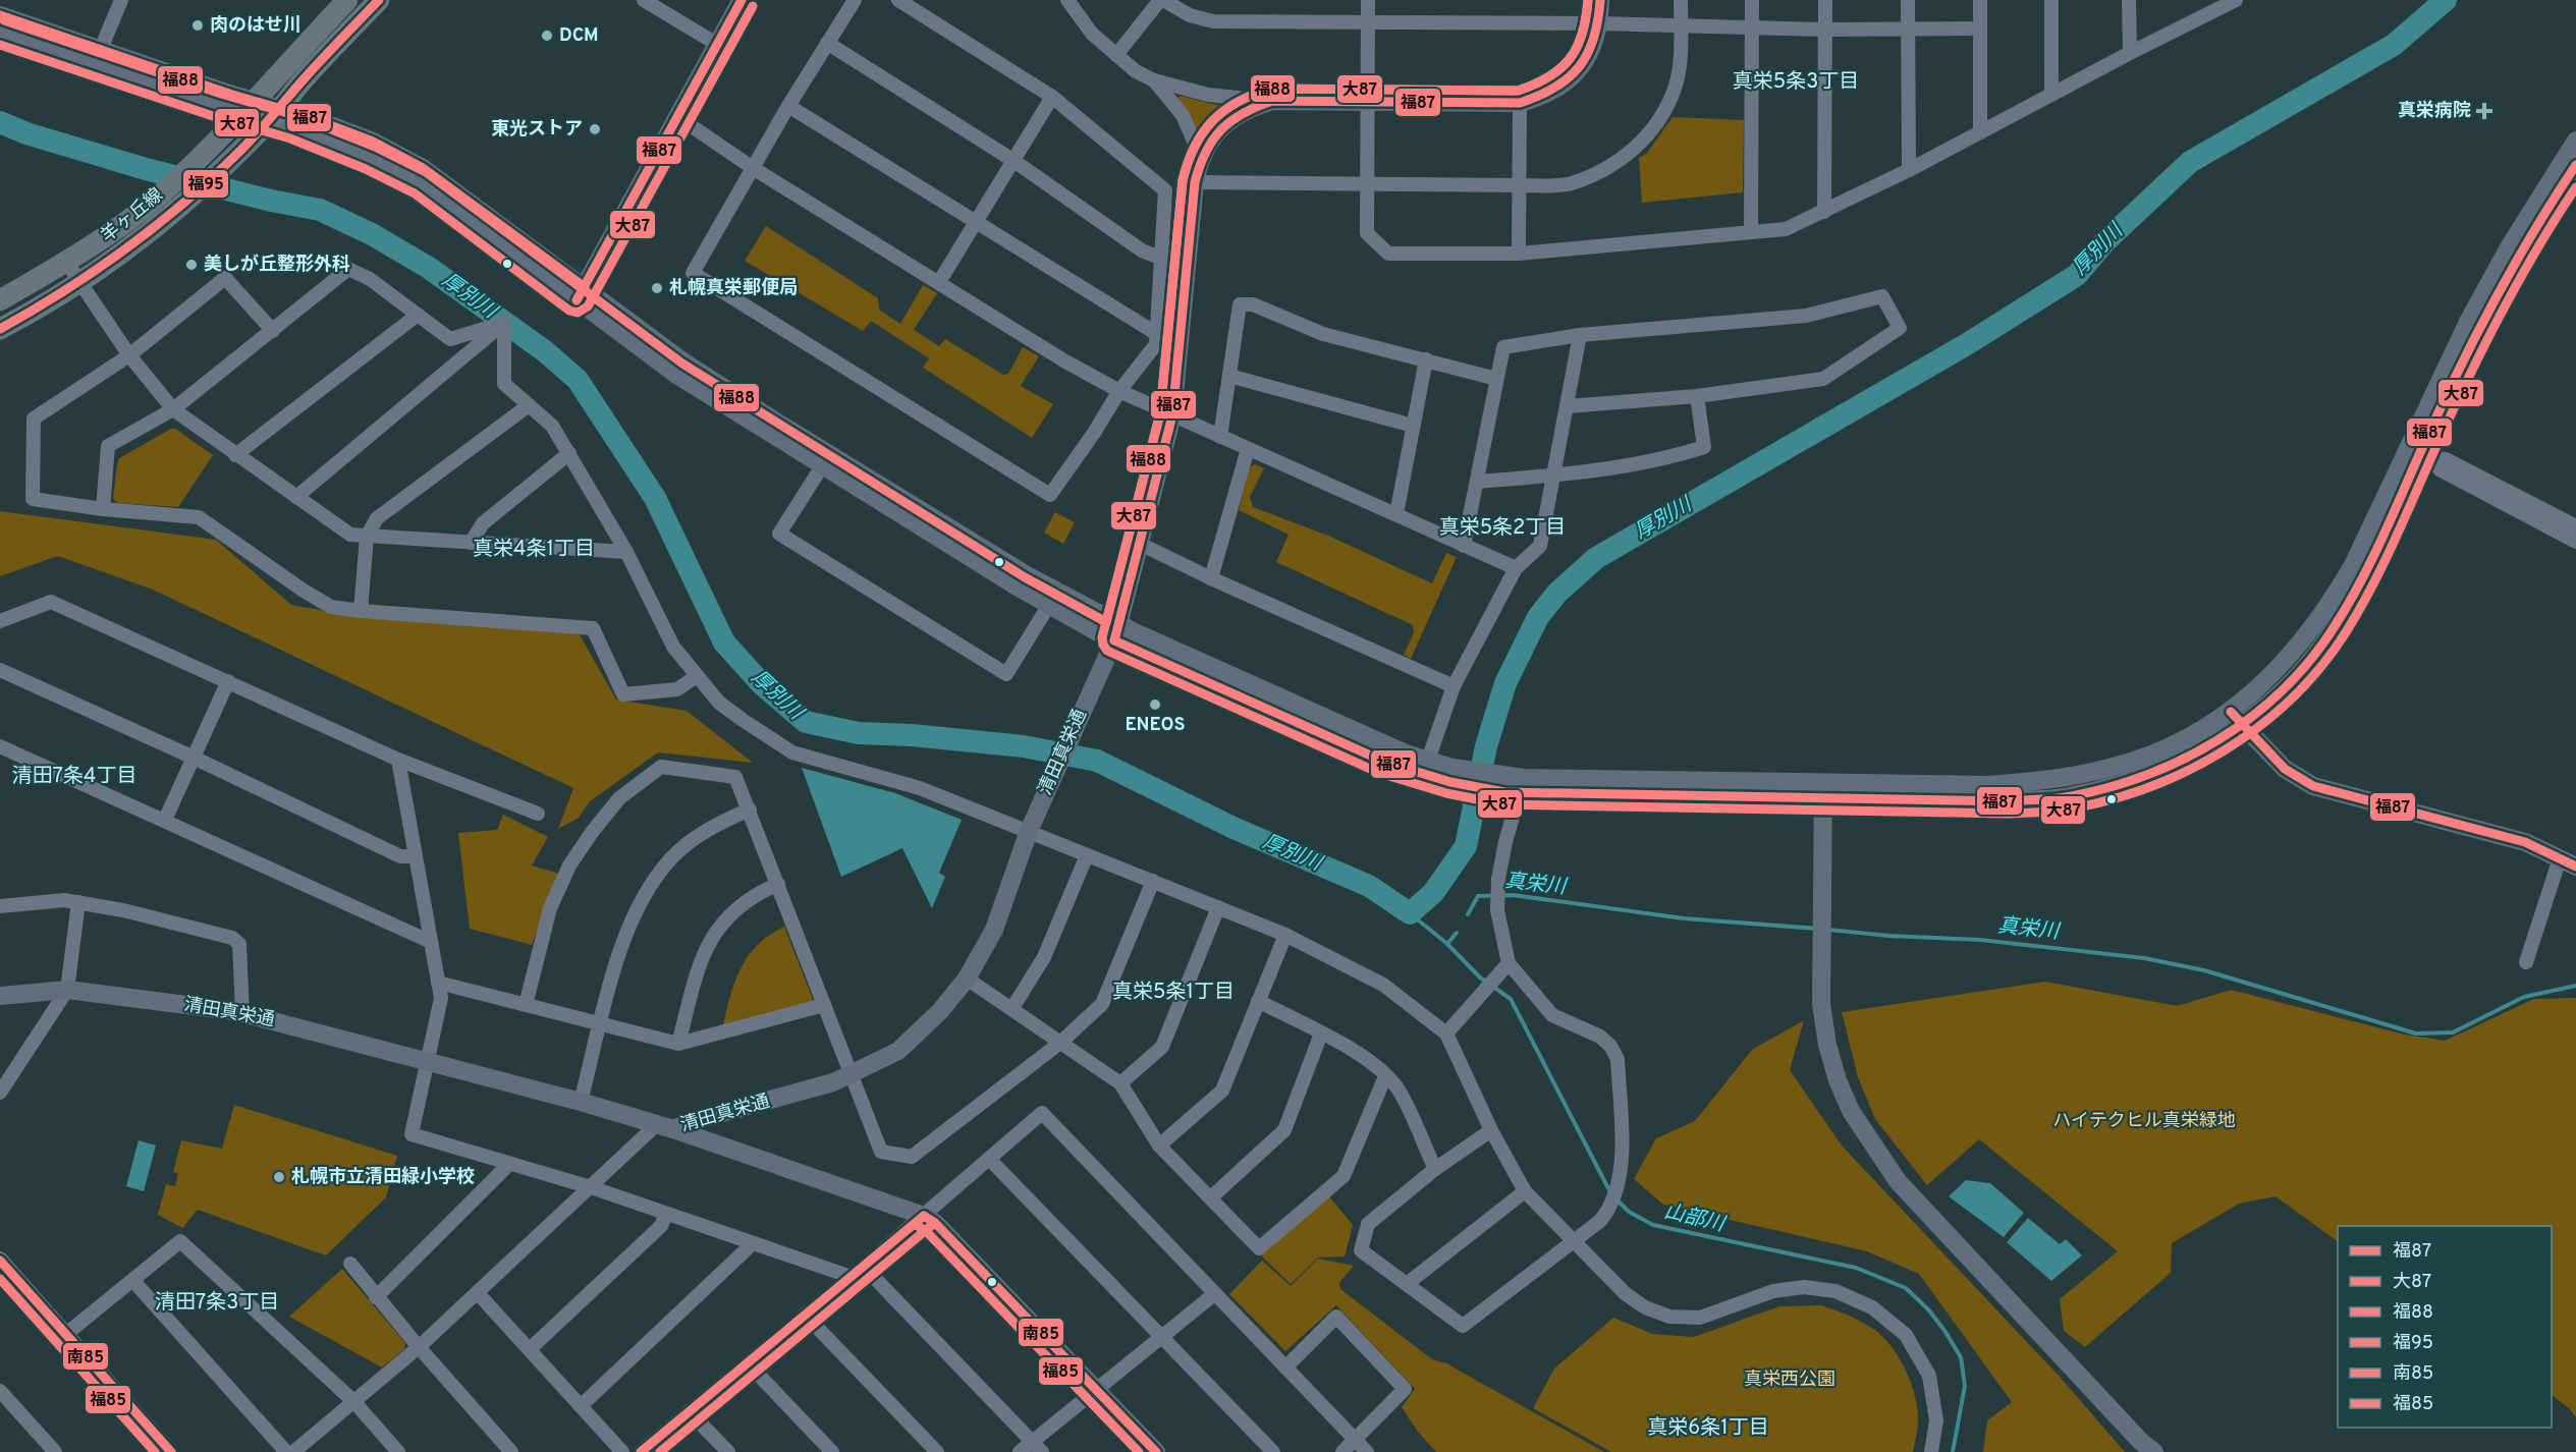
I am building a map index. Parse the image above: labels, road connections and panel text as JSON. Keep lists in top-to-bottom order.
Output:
{
  "streets": {
    "main road": ["羊ヶ丘線"],
    "street": ["清田真栄通"]
  },
  "districts": [
    "真栄5条3丁目",
    "真栄5条2丁目",
    "真栄4条1丁目",
    "清田7条4丁目",
    "真栄5条1丁目",
    "清田7条3丁目",
    "真栄6条1丁目"
  ],
  "water": ["厚別川", "真栄川", "山部川"],
  "parks": ["ハイテクヒル真栄緑地", "真栄西公園"],
  "places": {
    "other": [
      "肉のはせ川",
      "DCM",
      "東光ストア",
      "美しが丘整形外科",
      "札幌真栄郵便局",
      "ENEOS",
      "札幌市立清田緑小学校"
    ],
    "health": ["真栄病院"]
  },
  "lines": [
    "transit line 福87",
    "transit line 大87",
    "transit line 福88",
    "transit line 福95",
    "transit line 南85",
    "transit line 福85"
  ],
  "legend": [
    "福87",
    "大87",
    "福88",
    "福95",
    "南85",
    "福85"
  ]
}
